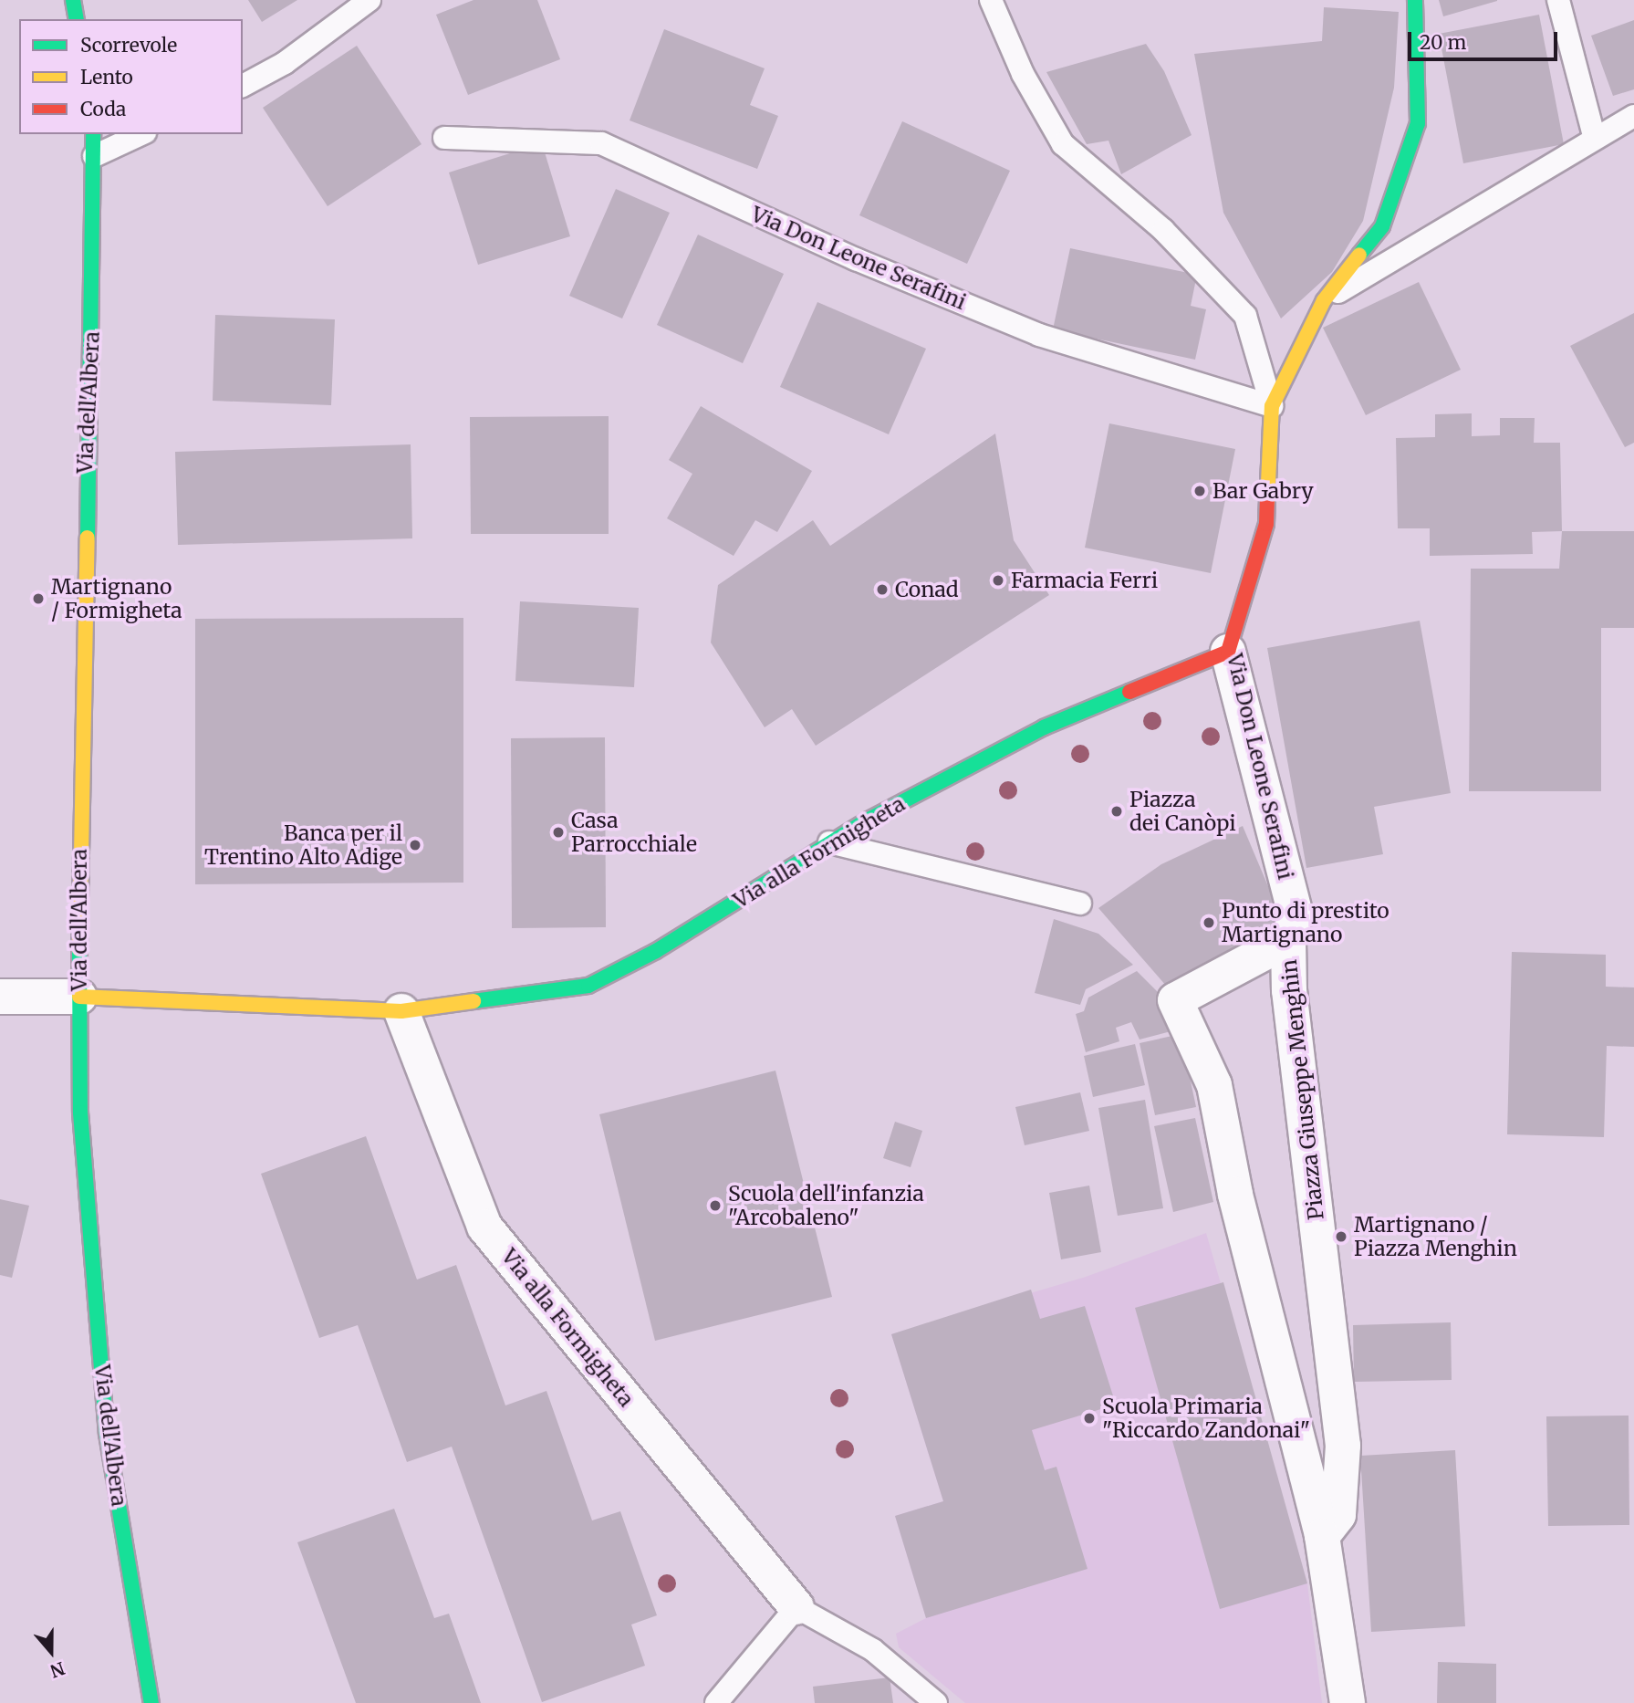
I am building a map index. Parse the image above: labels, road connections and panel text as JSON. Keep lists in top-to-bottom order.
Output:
{
  "streets": {
    "street": [
      "Via Don Leone Serafini",
      "Via dell'Albera",
      "Via alla Formigheta",
      "Piazza Giuseppe Menghin"
    ]
  },
  "crossings": [
    ["Via Don Leone Serafini", "Via alla Formigheta"],
    ["Via Don Leone Serafini", "Piazza Giuseppe Menghin"],
    ["Via dell'Albera", "Via alla Formigheta"]
  ],
  "places": [
    "Bar Gabry",
    "Farmacia Ferri",
    "Conad",
    "Martignano / Formigheta",
    "Piazza dei Canòpi",
    "Casa Parrocchiale",
    "Banca per il Trentino Alto Adige",
    "Punto di prestito Martignano",
    "Scuola dell'infanzia \"Arcobaleno\"",
    "Martignano / Piazza Menghin",
    "Scuola Primaria \"Riccardo Zandonai\""
  ],
  "legend": ["Scorrevole", "Lento", "Coda"],
  "scale_bar": "20 m",
  "north": "bottom"
}
